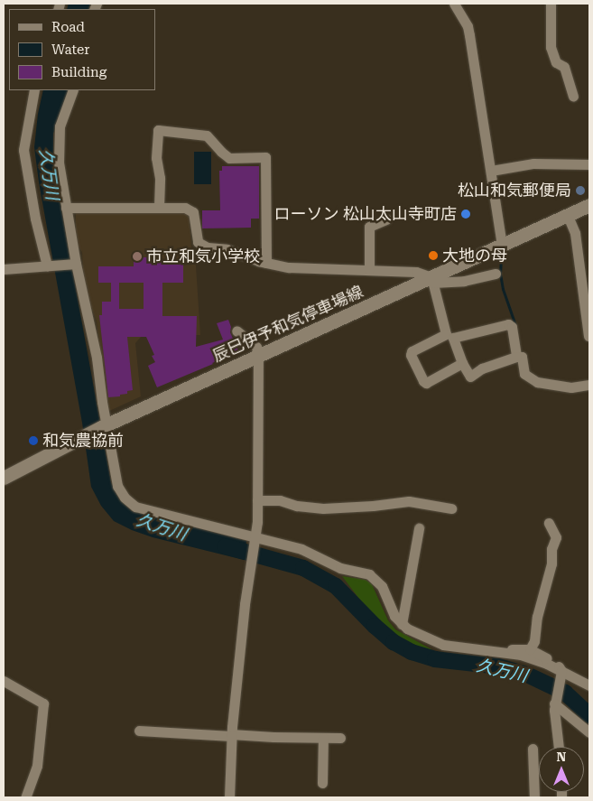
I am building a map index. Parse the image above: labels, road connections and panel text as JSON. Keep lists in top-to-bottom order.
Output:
{
  "streets": {
    "main road": ["辰巳伊予和気停車場線"]
  },
  "water": ["久万川"],
  "places": [
    "松山和気郵便局",
    "ローソン 松山太山寺町店",
    "大地の母",
    "市立和気小学校",
    "和気農協前"
  ],
  "legend": ["Road", "Water", "Building"],
  "north": "top"
}
